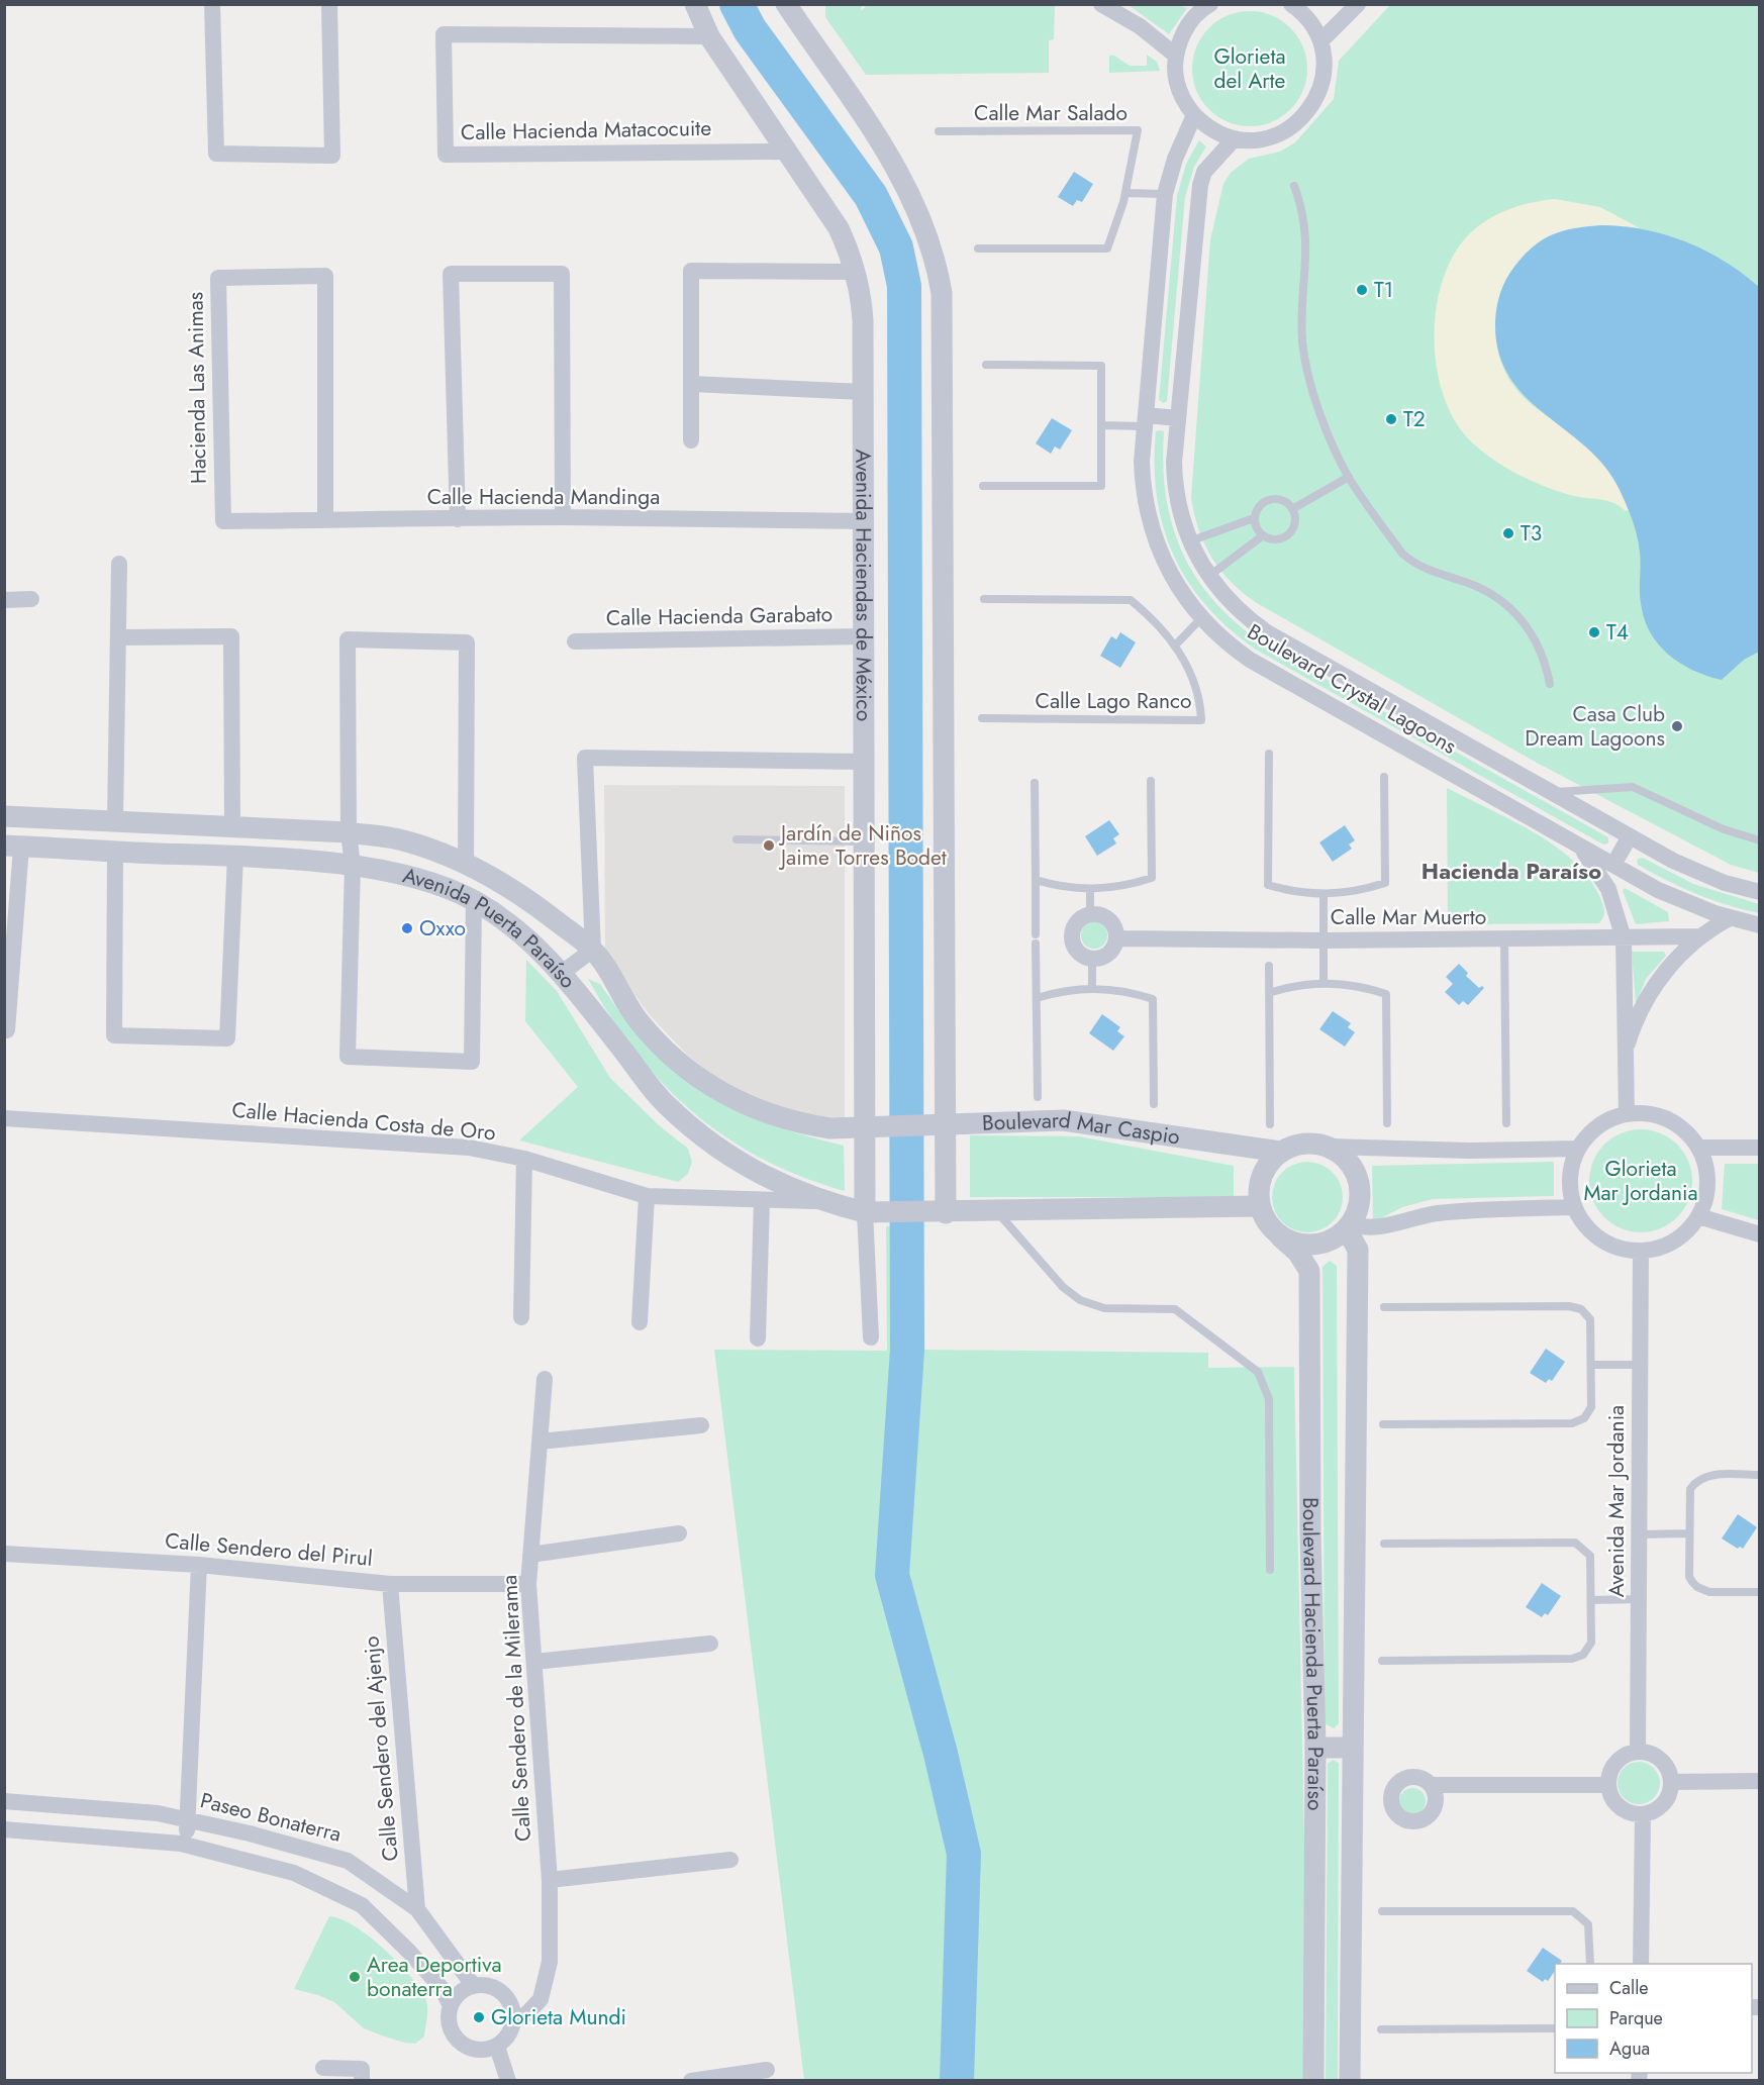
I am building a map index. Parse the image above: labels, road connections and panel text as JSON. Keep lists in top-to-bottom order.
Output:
{
  "streets": {
    "street": [
      "Calle Hacienda Matacocuite",
      "Hacienda Las Animas",
      "Calle Hacienda Mandinga",
      "Avenida Haciendas de México",
      "Calle Hacienda Garabato",
      "Boulevard Crystal Lagoons",
      "Calle Mar Muerto",
      "Avenida Puerta Paraíso",
      "Calle Hacienda Costa de Oro",
      "Boulevard Mar Caspio",
      "Avenida Mar Jordania",
      "Calle Sendero del Pirul",
      "Boulevard Hacienda Puerta Paraíso",
      "Calle Sendero de la Milerama",
      "Calle Sendero del Ajenjo",
      "Paseo Bonaterra"
    ],
    "lane": ["Calle Mar Salado", "Calle Lago Ranco"]
  },
  "crossings": [
    ["Calle Hacienda Matacocuite", "Avenida Haciendas de México"],
    ["Hacienda Las Animas", "Calle Hacienda Mandinga"],
    ["Calle Hacienda Mandinga", "Avenida Haciendas de México"],
    ["Avenida Haciendas de México", "Calle Hacienda Garabato"],
    ["Avenida Haciendas de México", "Avenida Puerta Paraíso"],
    ["Avenida Haciendas de México", "Boulevard Mar Caspio"],
    ["Avenida Puerta Paraíso", "Calle Hacienda Costa de Oro"],
    ["Avenida Puerta Paraíso", "Boulevard Mar Caspio"],
    ["Boulevard Mar Caspio", "Boulevard Hacienda Puerta Paraíso"],
    ["Calle Sendero del Pirul", "Calle Sendero de la Milerama"],
    ["Calle Sendero del Pirul", "Calle Sendero del Ajenjo"],
    ["Calle Sendero de la Milerama", "Paseo Bonaterra"],
    ["Calle Sendero del Ajenjo", "Paseo Bonaterra"]
  ],
  "districts": ["Hacienda Paraíso"],
  "parks": ["Glorieta del Arte", "Glorieta Mar Jordania"],
  "places": [
    "T1",
    "T2",
    "T3",
    "T4",
    "Casa Club Dream Lagoons",
    "Jardín de Niños Jaime Torres Bodet",
    "Oxxo",
    "Area Deportiva bonaterra",
    "Glorieta Mundi"
  ],
  "legend": ["Calle", "Parque", "Agua"]
}
